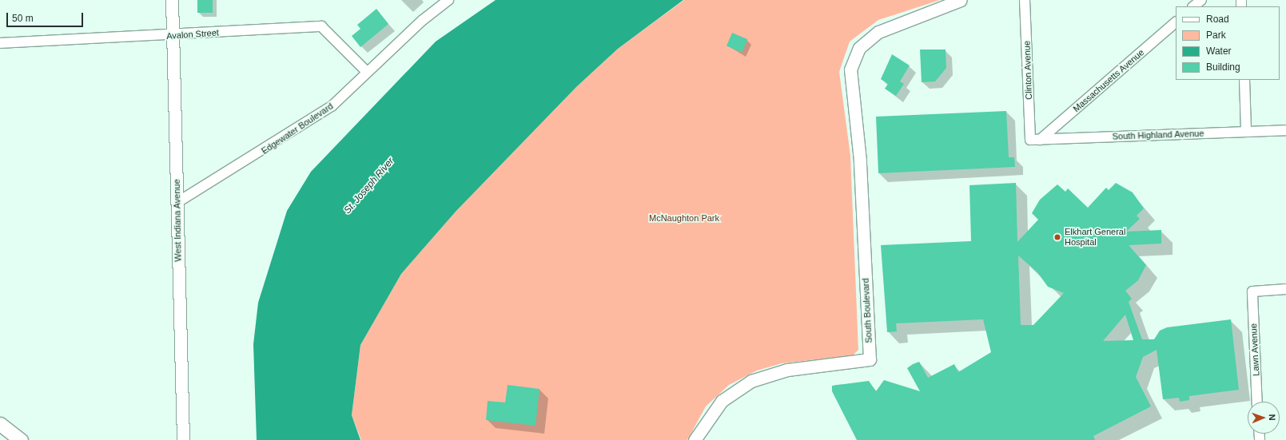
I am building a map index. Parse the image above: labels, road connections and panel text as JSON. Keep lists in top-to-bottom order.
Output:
{
  "streets": {
    "street": [
      "Avalon Street",
      "Clinton Avenue",
      "Massachusetts Avenue",
      "Edgewater Boulevard",
      "South Highland Avenue",
      "West Indiana Avenue",
      "South Boulevard",
      "Lawn Avenue"
    ]
  },
  "crossings": [
    ["Avalon Street", "Edgewater Boulevard"],
    ["Avalon Street", "West Indiana Avenue"],
    ["Clinton Avenue", "Massachusetts Avenue"],
    ["Clinton Avenue", "South Highland Avenue"],
    ["Massachusetts Avenue", "South Highland Avenue"],
    ["Edgewater Boulevard", "West Indiana Avenue"]
  ],
  "water": ["St. Joseph River"],
  "parks": ["McNaughton Park"],
  "places": ["Elkhart General Hospital"],
  "legend": [
    "Road",
    "Park",
    "Water",
    "Building"
  ],
  "scale_bar": "50 m",
  "north": "right"
}
